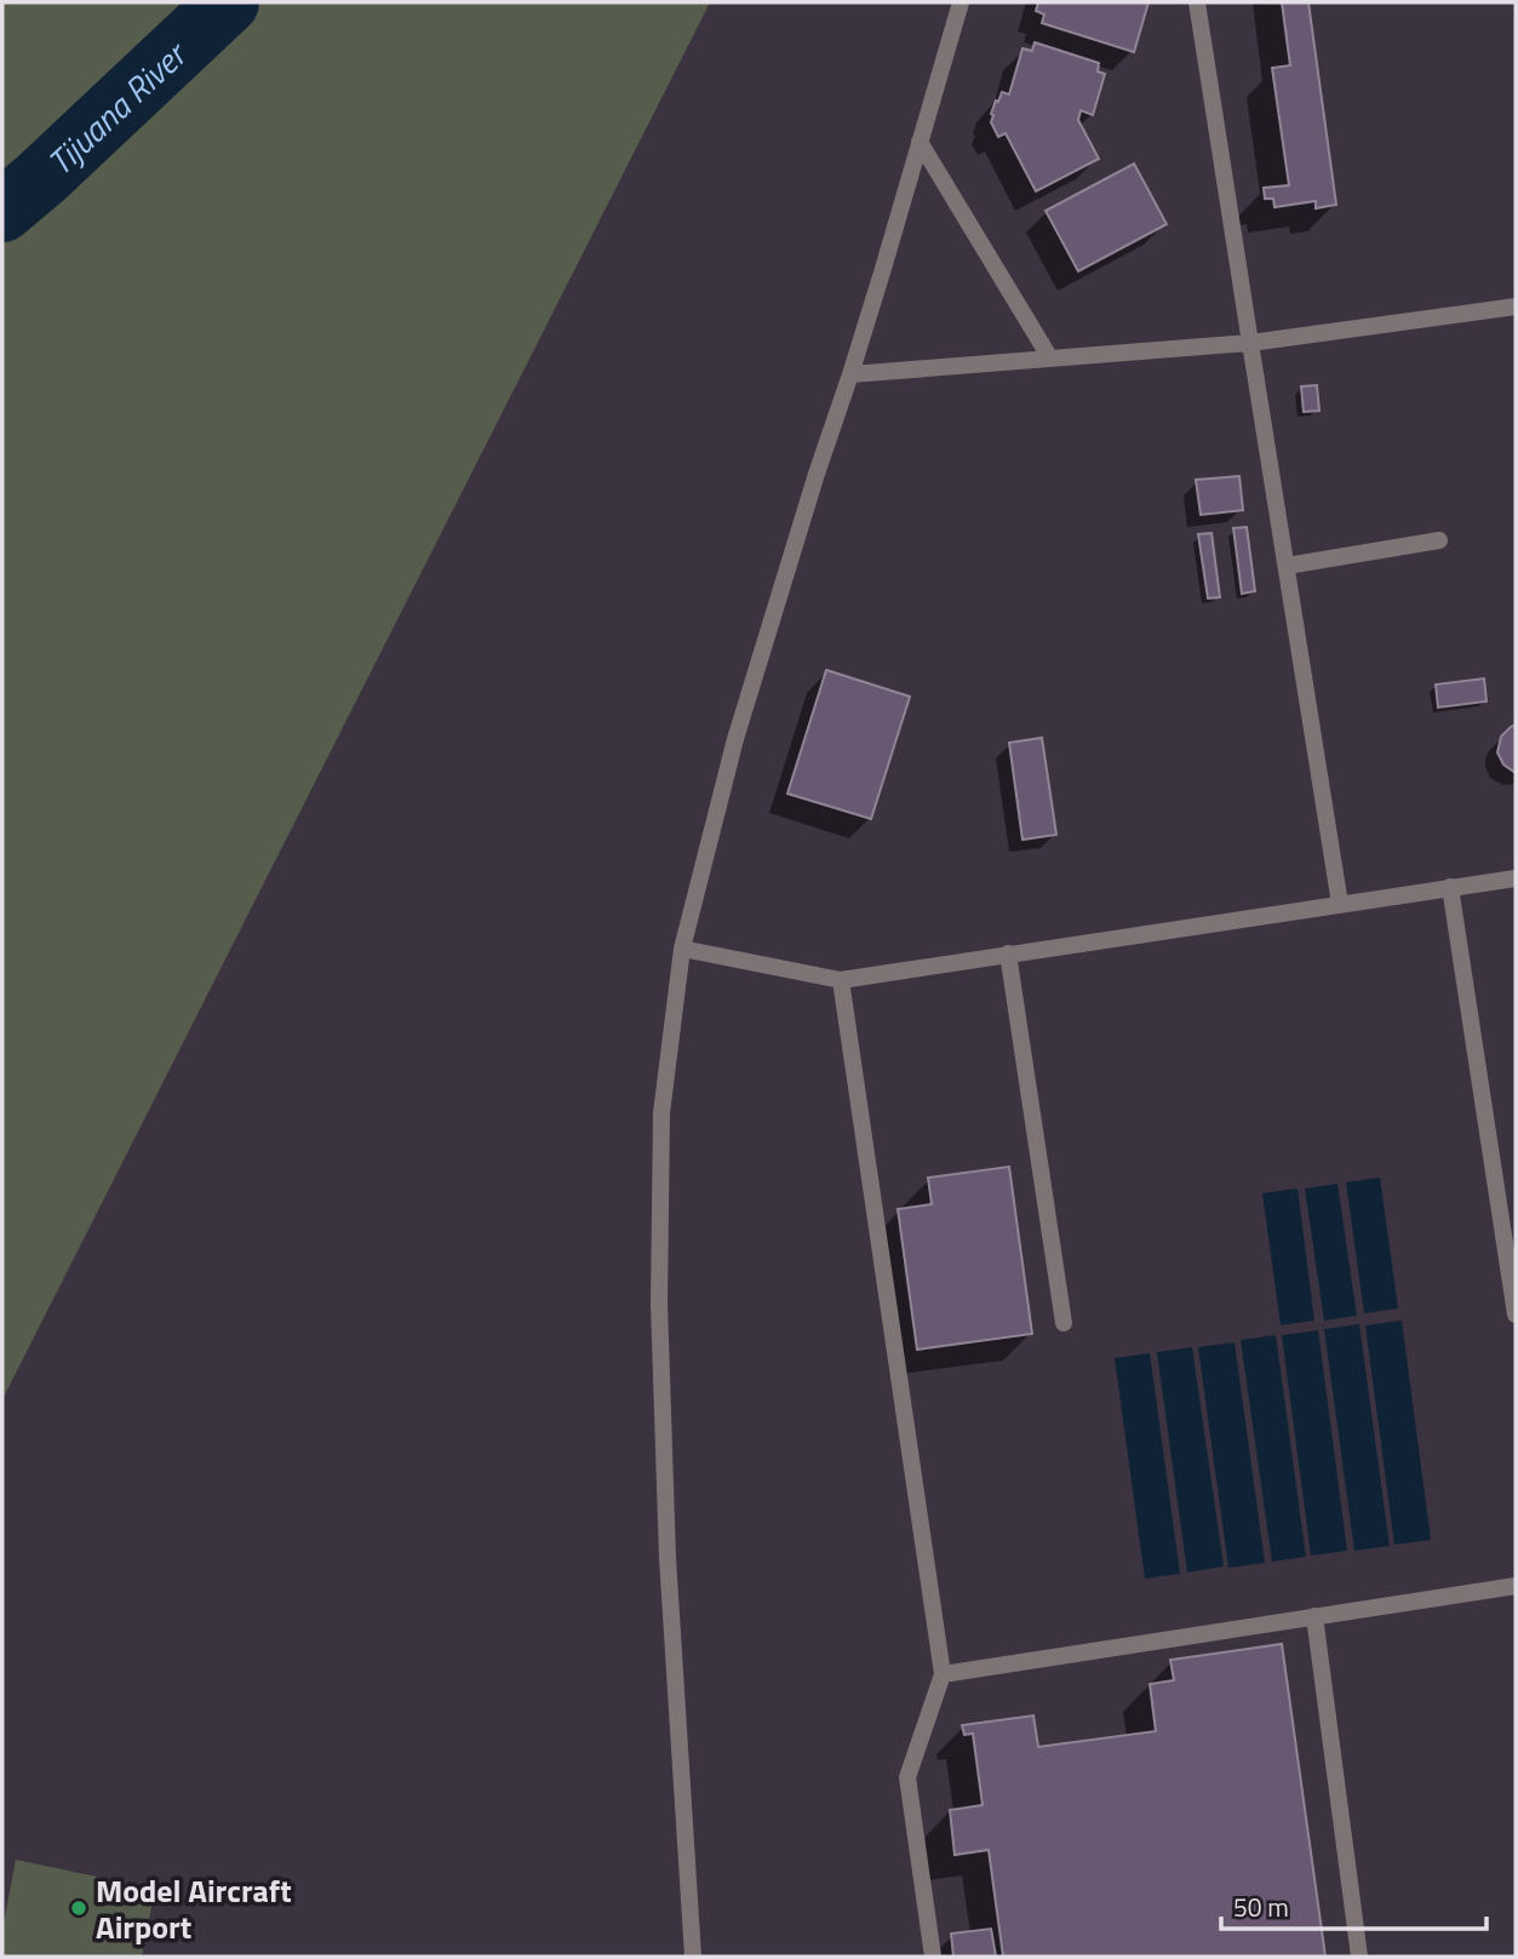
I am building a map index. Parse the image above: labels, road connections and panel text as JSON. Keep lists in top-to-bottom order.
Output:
{
  "water": ["Tijuana River"],
  "places": ["Model Aircraft Airport"],
  "scale_bar": "50 m"
}
